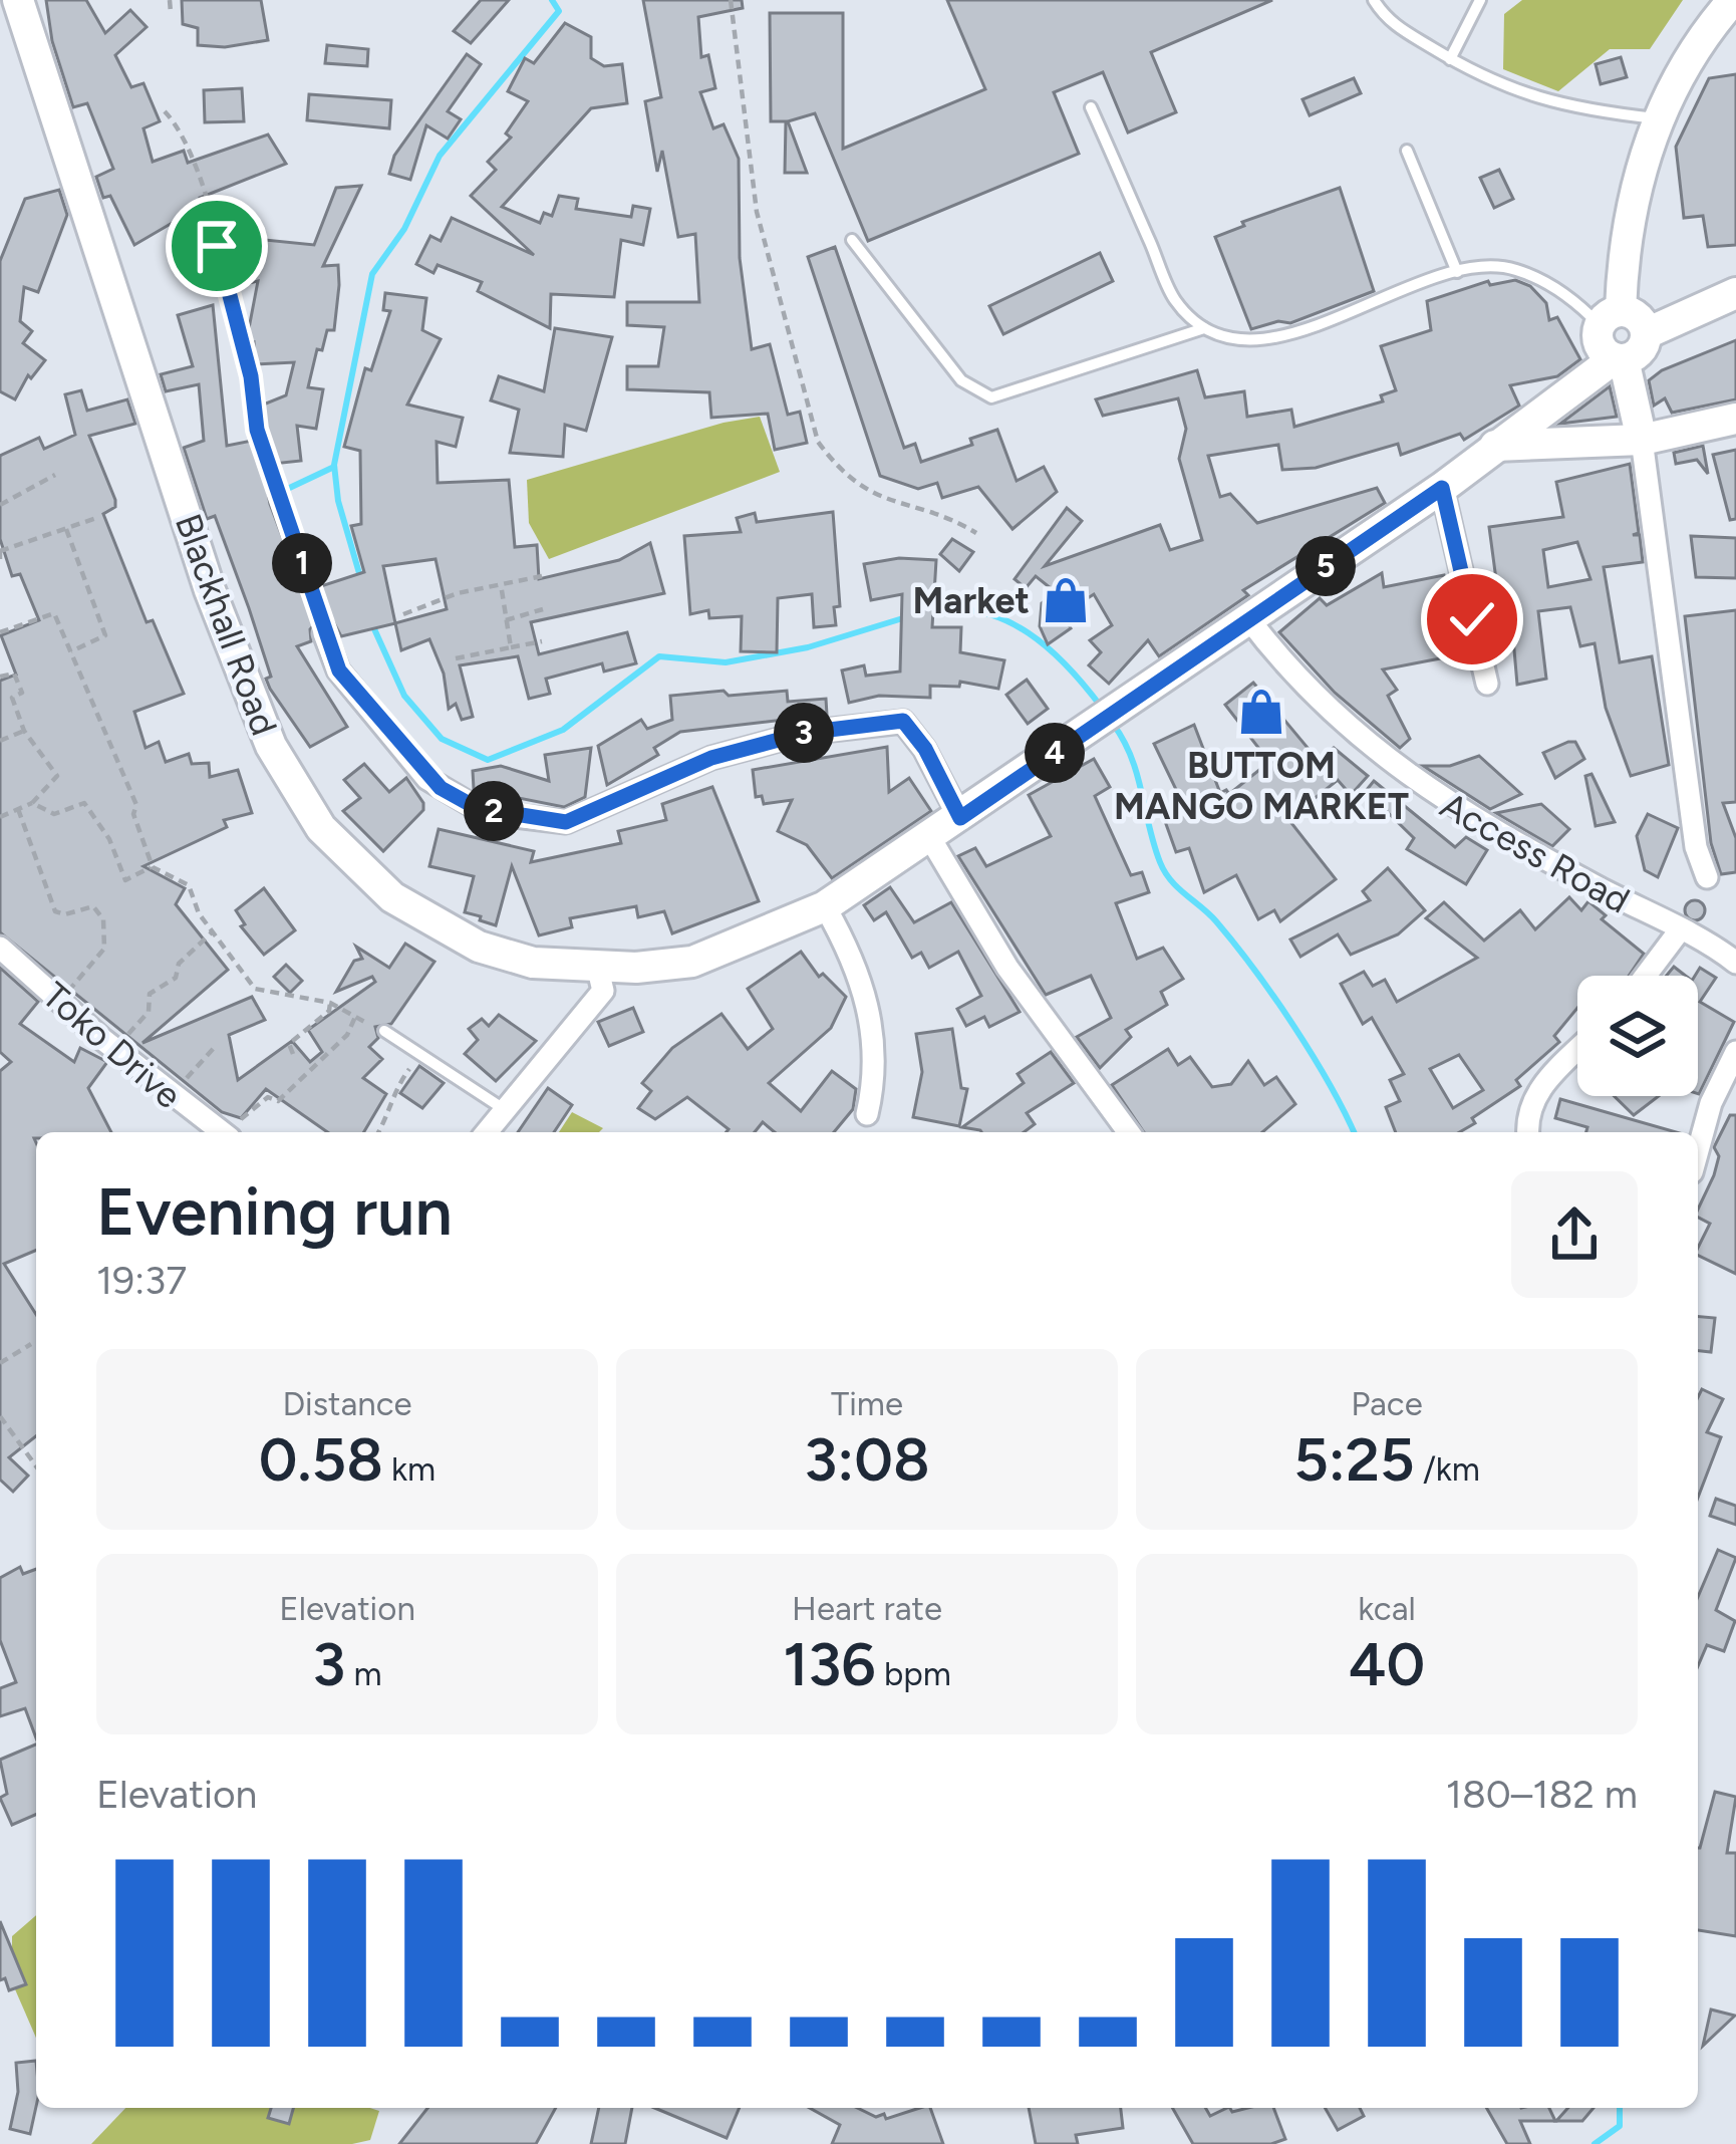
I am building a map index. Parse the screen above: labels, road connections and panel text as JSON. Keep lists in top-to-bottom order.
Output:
{
  "streets": {
    "main road": ["Blackhall Road"],
    "street": ["Access Road", "Toko Drive"]
  },
  "crossings": [
    ["Blackhall Road", "Access Road"]
  ],
  "places": {
    "shop": ["Market", "BUTTOM MANGO MARKET"]
  },
  "page": {
    "pins": [
      "1",
      "5",
      "3",
      "4",
      "2"
    ],
    "heading": ["Evening run", "19:37"],
    "stats": [
      ["Distance", "0.58 km"],
      ["Time", "3:08"],
      ["Pace", "5:25 /km"],
      ["Elevation", "3 m"],
      ["Heart rate", "136 bpm"],
      ["kcal", "40"]
    ],
    "chart": ["Elevation", "180–182 m"]
  }
}
